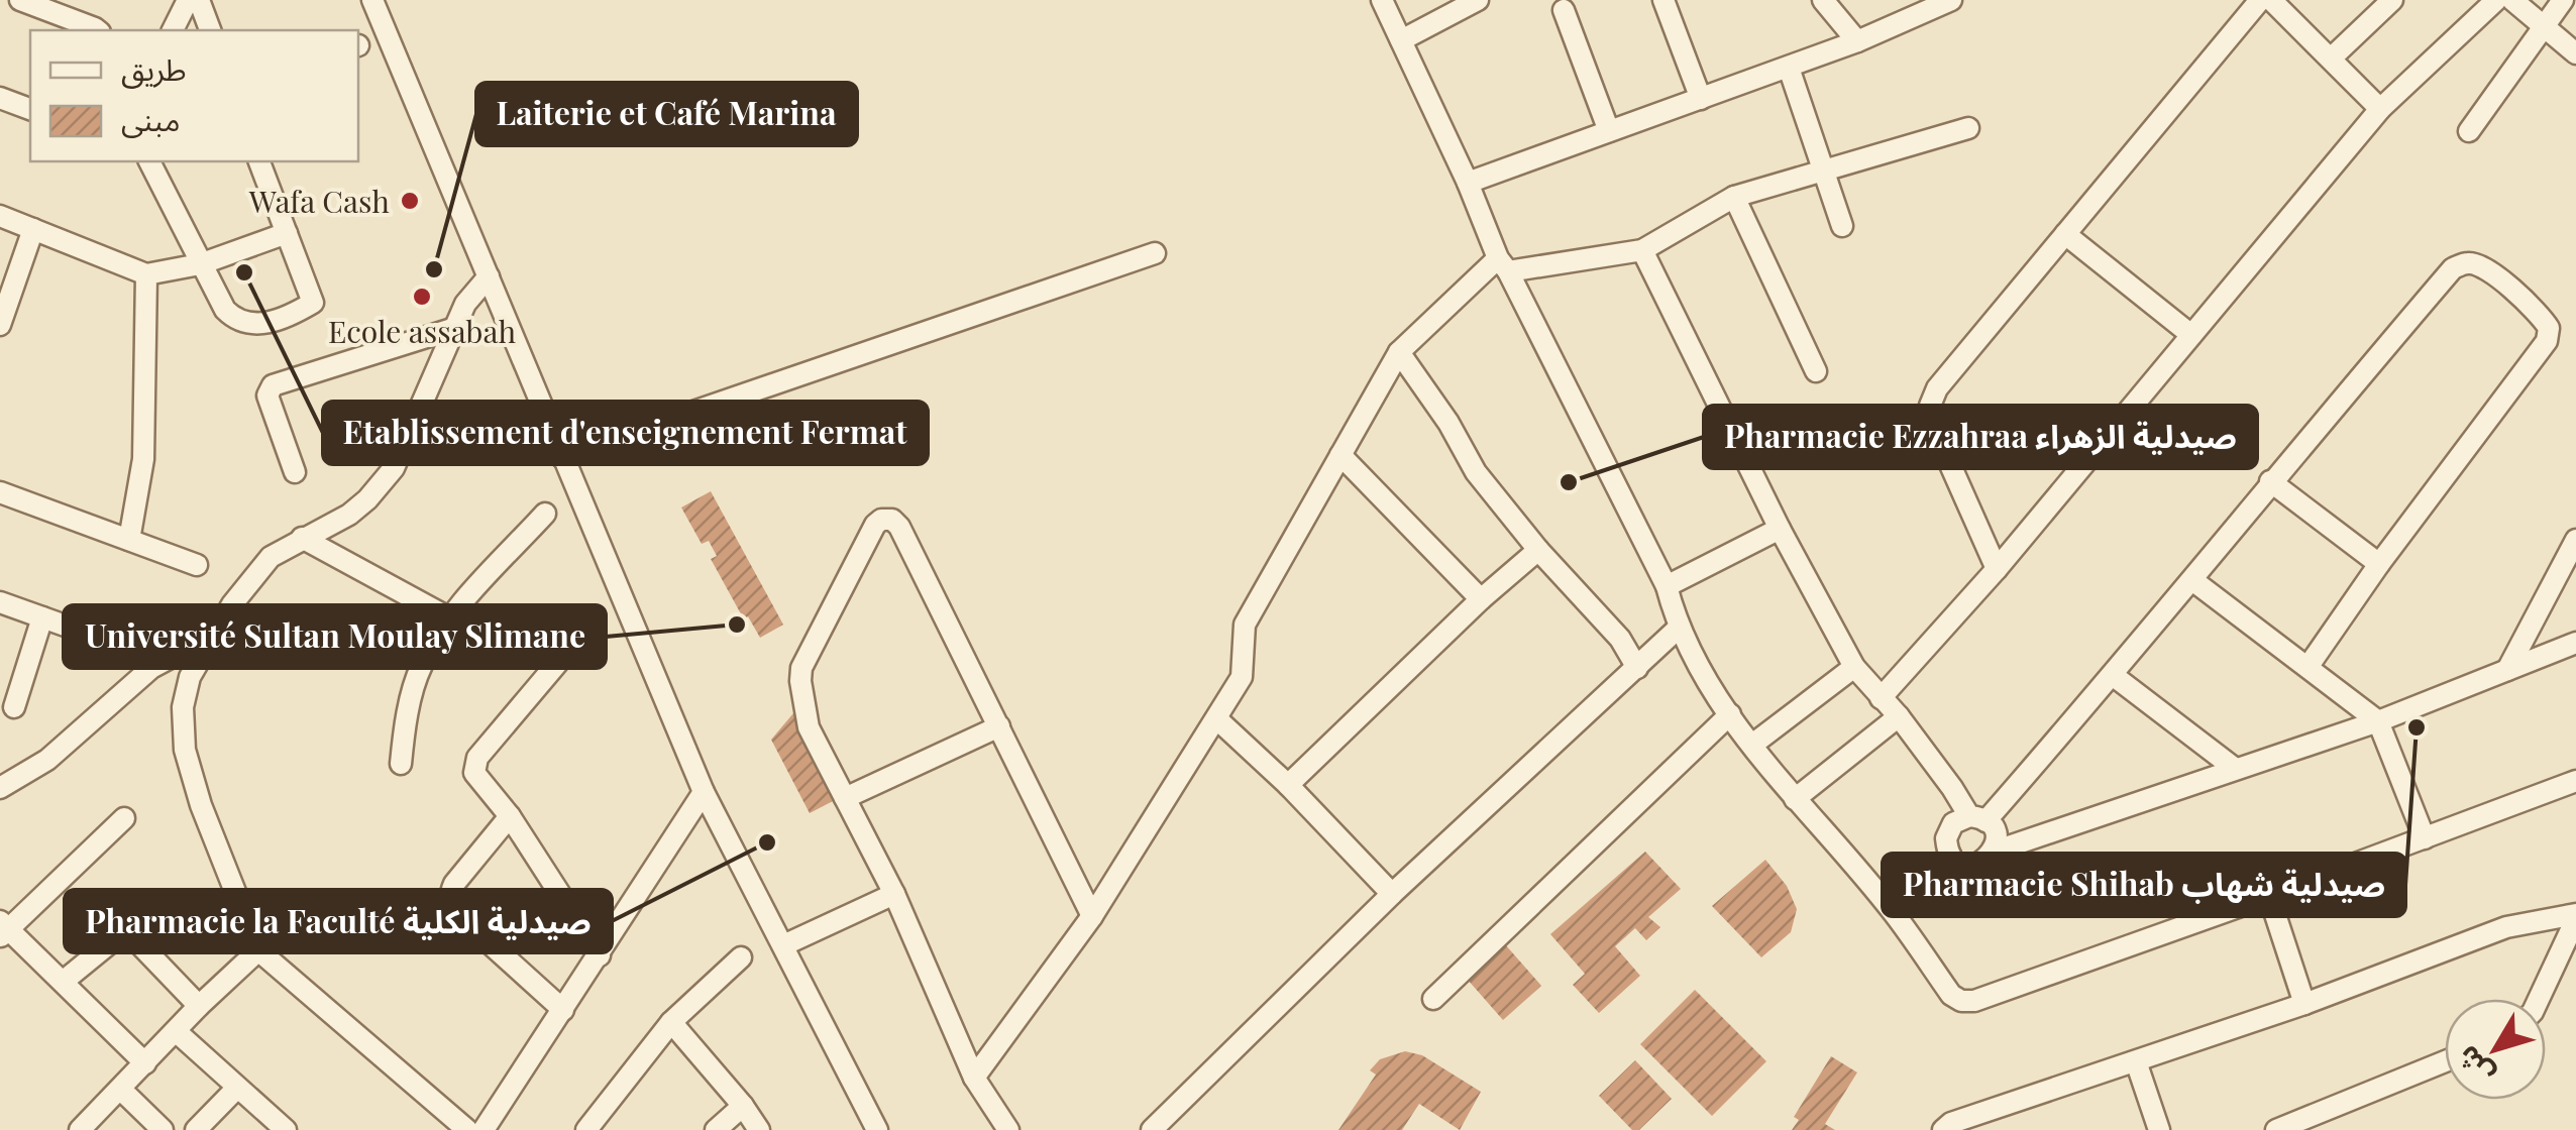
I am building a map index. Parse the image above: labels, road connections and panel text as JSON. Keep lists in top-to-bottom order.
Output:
{
  "places": [
    "Wafa Cash",
    "Laiterie et Café Marina",
    "Etablissement d'enseignement Fermat",
    "Ecole assabah",
    "Pharmacie Ezzahraa صيدلية الزهراء",
    "Université Sultan Moulay Slimane",
    "Pharmacie Shihab صيدلية شهاب",
    "Pharmacie la Faculté صيدلية الكلية"
  ],
  "legend": ["طريق", "مبنى"],
  "north": "bottom left"
}
